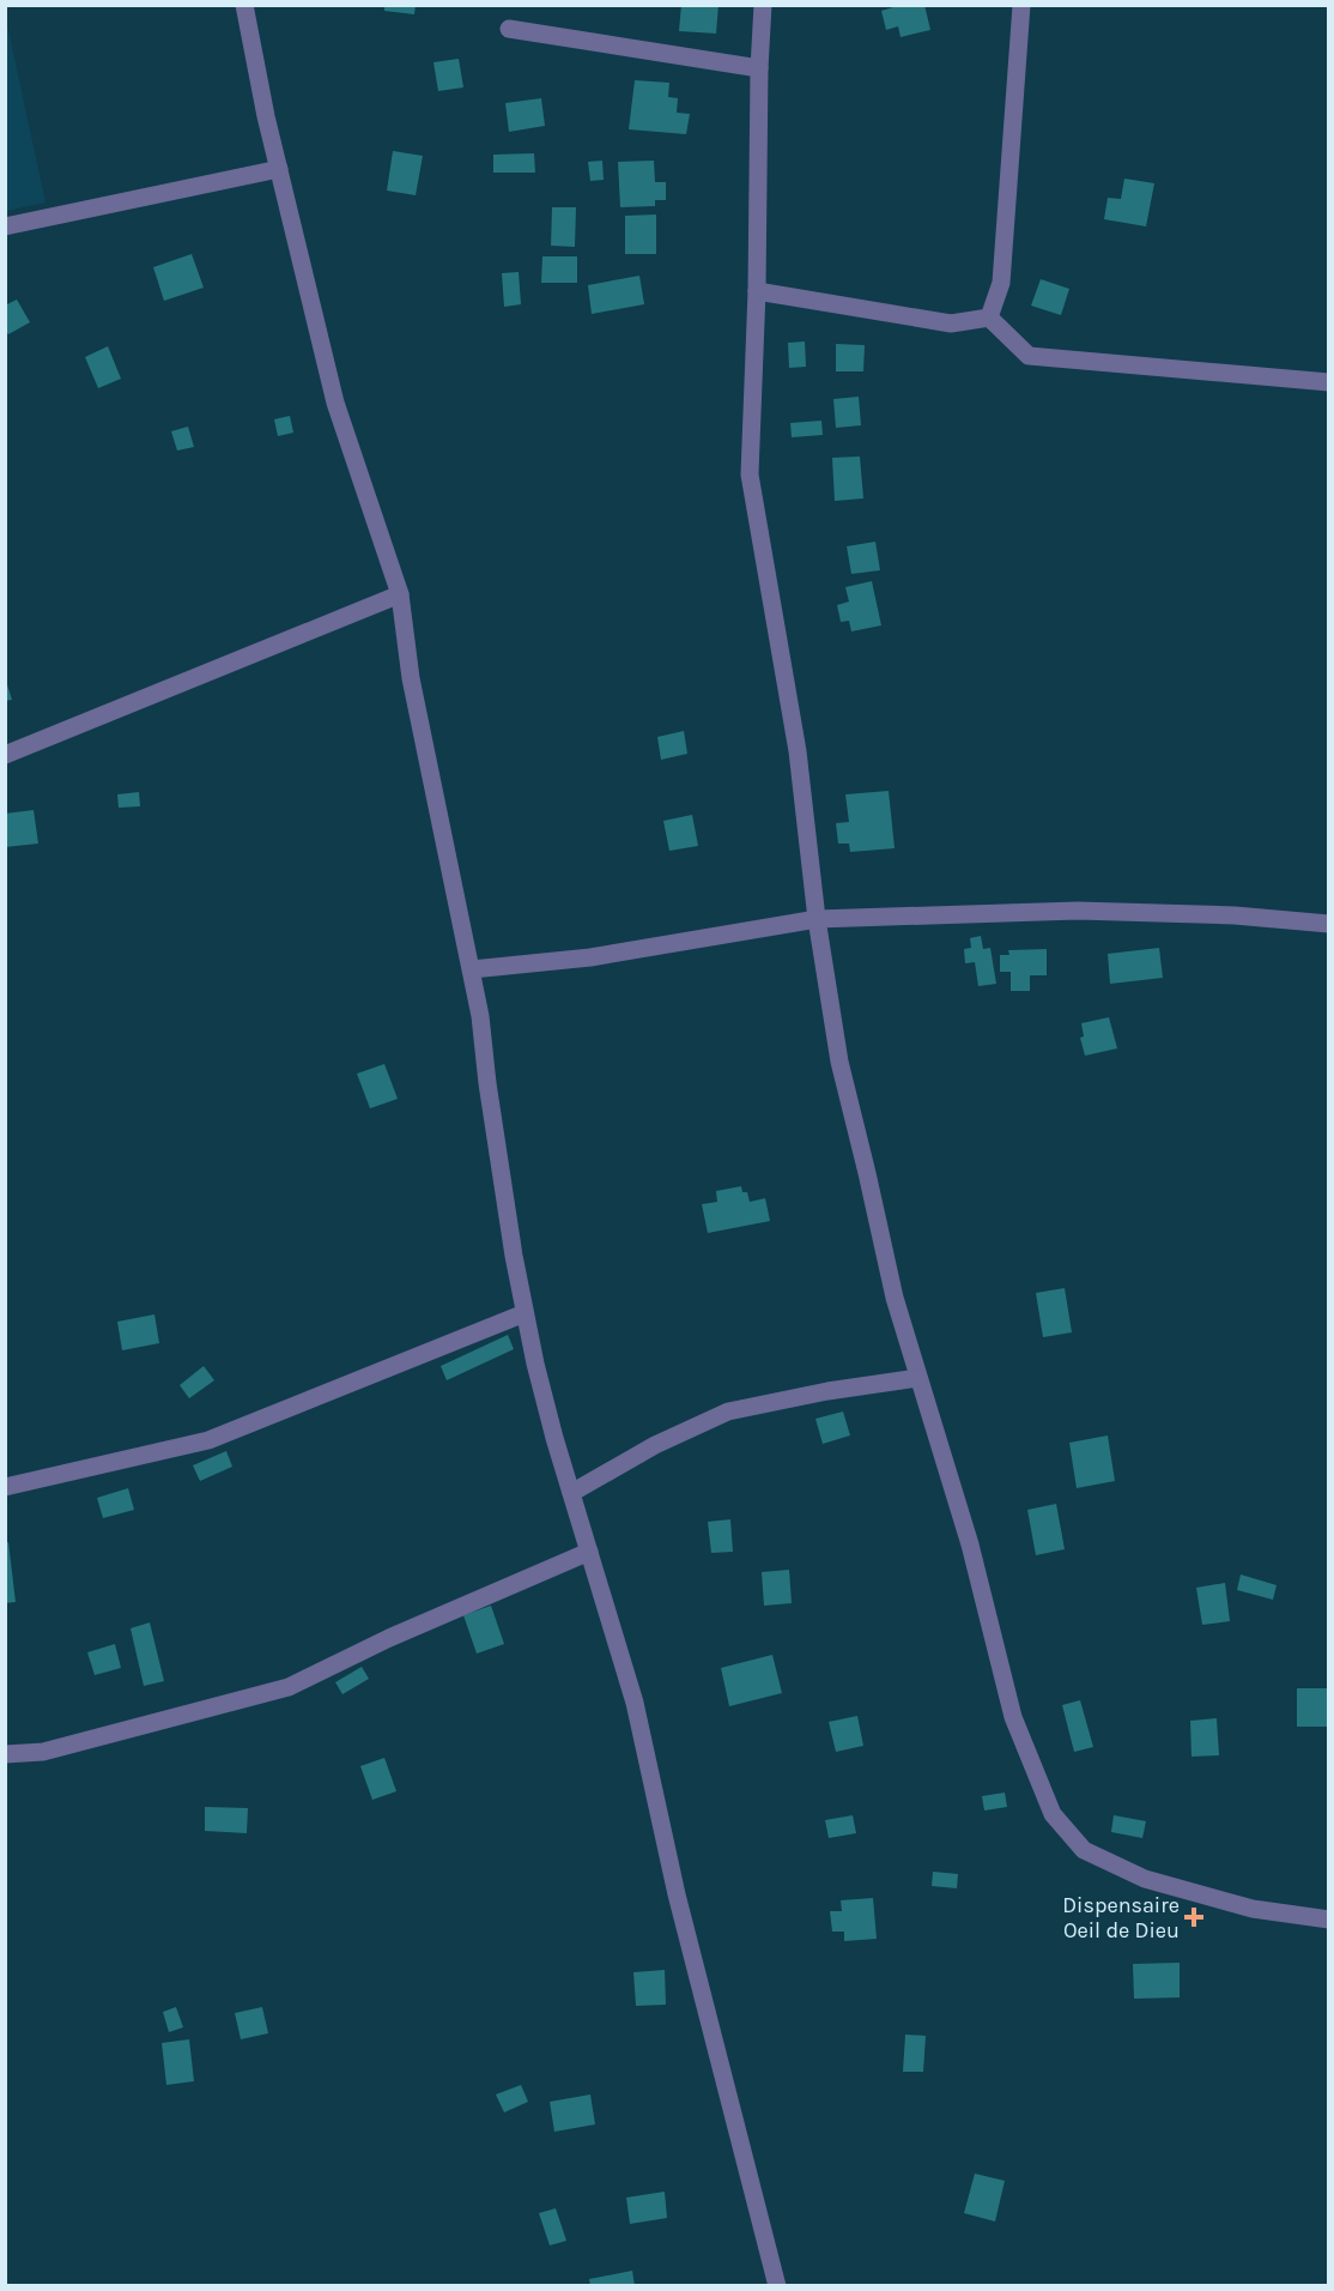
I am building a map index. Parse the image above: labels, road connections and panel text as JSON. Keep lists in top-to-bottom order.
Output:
{
  "places": {
    "health": ["Dispensaire Oeil de Dieu"]
  }
}
